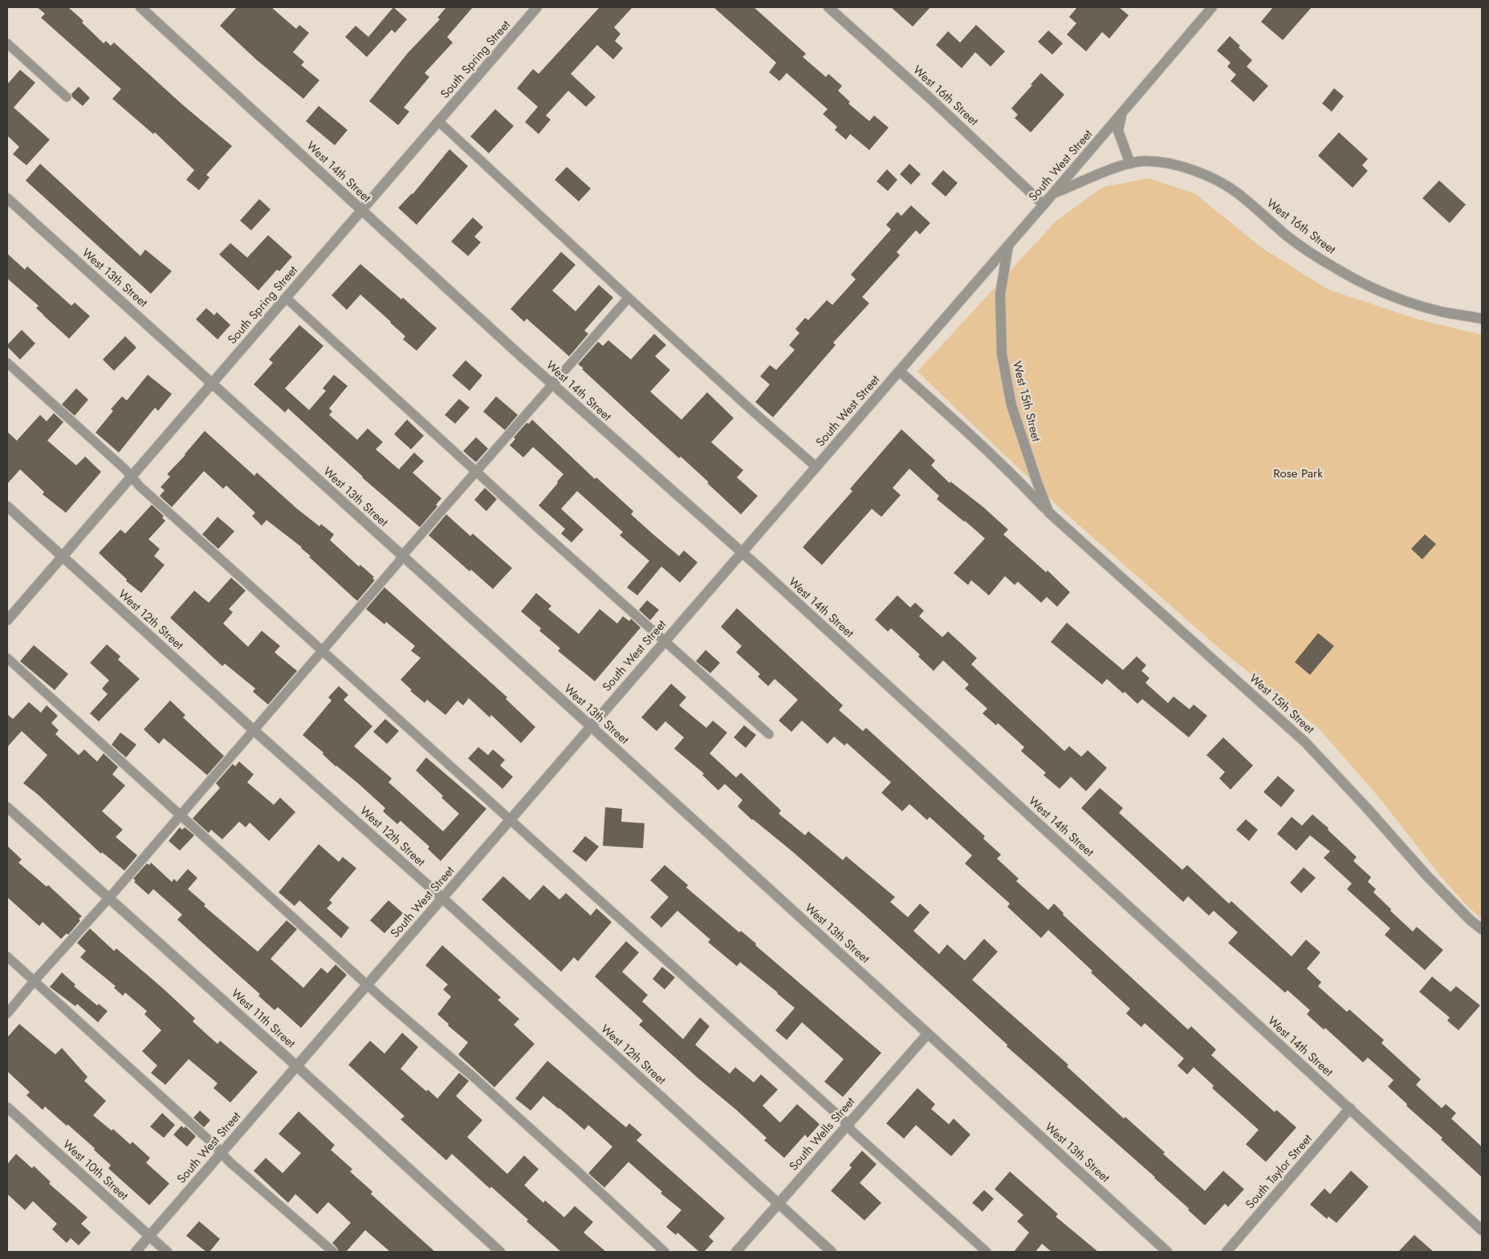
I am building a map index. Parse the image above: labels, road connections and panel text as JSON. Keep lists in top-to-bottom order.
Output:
{
  "streets": {
    "street": [
      "South Spring Street",
      "West 16th Street",
      "South West Street",
      "West 14th Street",
      "West 13th Street",
      "West 15th Street",
      "West 12th Street",
      "West 11th Street",
      "South Wells Street",
      "West 10th Street",
      "South Taylor Street"
    ]
  },
  "crossings": [
    ["South Spring Street", "West 14th Street"],
    ["South Spring Street", "West 13th Street"],
    ["South Spring Street", "West 12th Street"],
    ["West 16th Street", "South West Street"],
    ["South West Street", "West 14th Street"],
    ["South West Street", "West 13th Street"],
    ["South West Street", "West 15th Street"],
    ["South West Street", "West 12th Street"],
    ["South West Street", "West 11th Street"],
    ["South West Street", "West 10th Street"],
    ["West 14th Street", "South Taylor Street"],
    ["West 13th Street", "South Wells Street"],
    ["West 12th Street", "South Wells Street"]
  ],
  "parks": ["Rose Park"]
}
